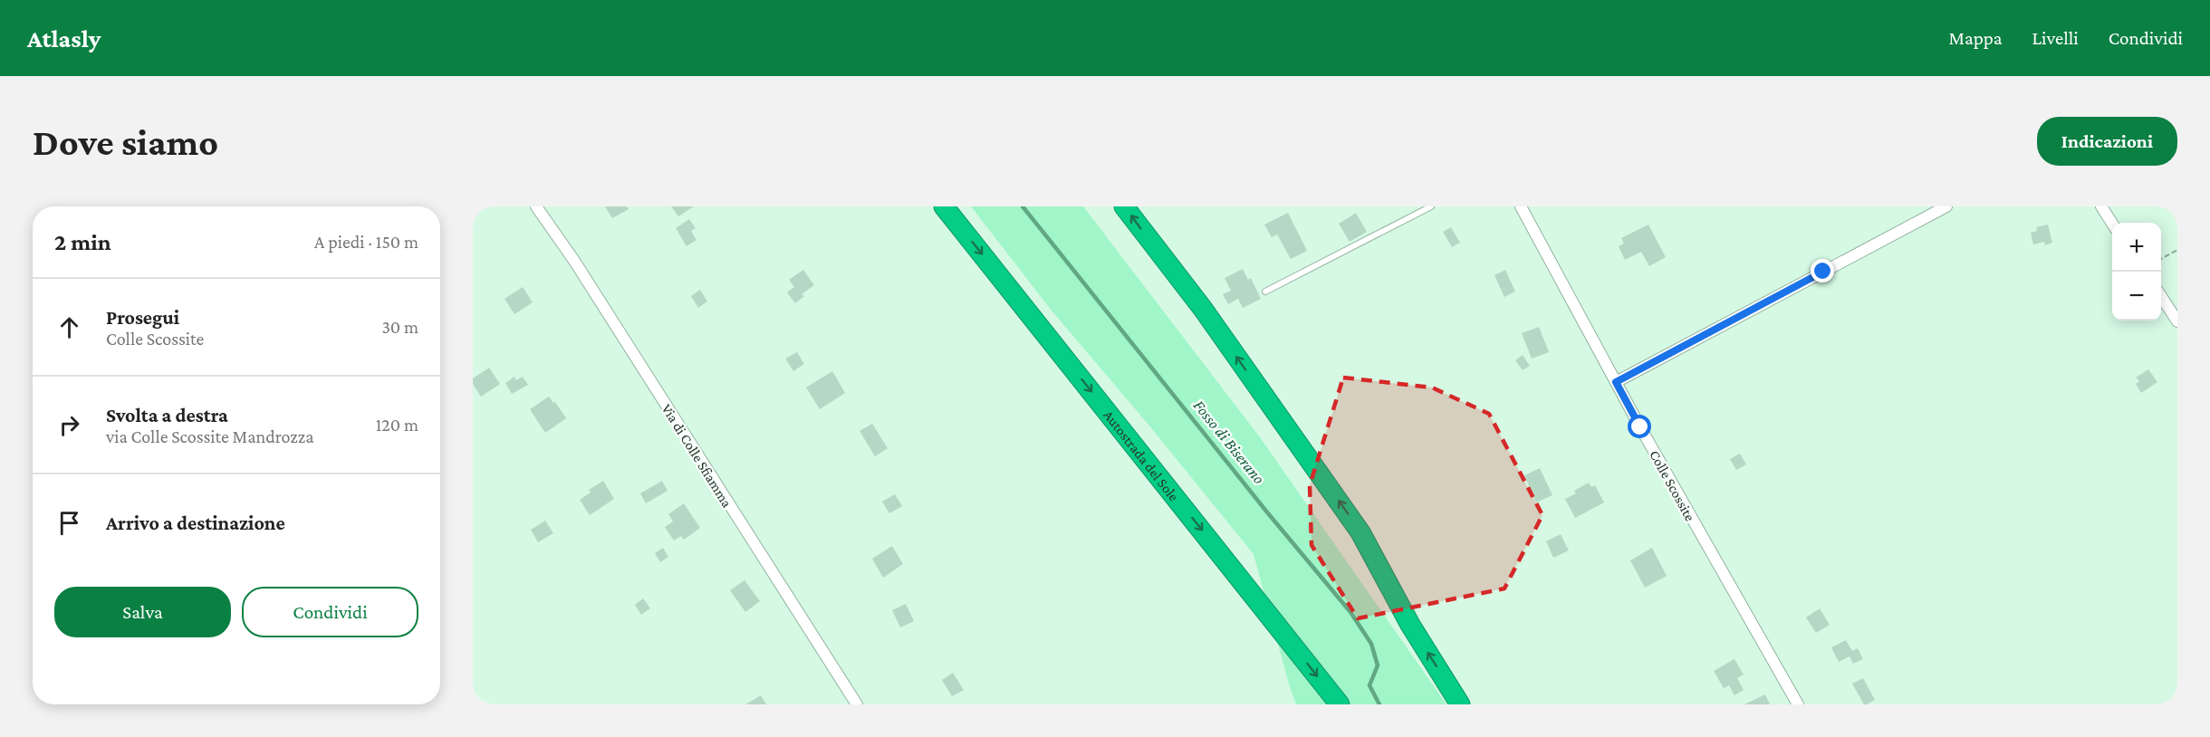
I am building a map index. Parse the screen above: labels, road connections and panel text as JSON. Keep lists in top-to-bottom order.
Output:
{
  "streets": {
    "highway": ["Autostrada del Sole"],
    "street": ["Via di Colle Sfiamma", "Colle Scossite"]
  },
  "water": ["Fosso di Biserano"],
  "page": {
    "header": "Atlasly",
    "nav": ["Mappa", "Livelli", "Condividi"],
    "buttons": [
      "Indicazioni",
      ["Salva", "Condividi"]
    ],
    "title": "Dove siamo",
    "heading": ["2 min", "A piedi · 150 m"],
    "map_buttons": ["+", "−"],
    "list": [
      ["Prosegui", "Colle Scossite", "30 m"],
      ["Svolta a destra", "via Colle Scossite Mandrozza", "120 m"],
      "Arrivo a destinazione"
    ]
  }
}
